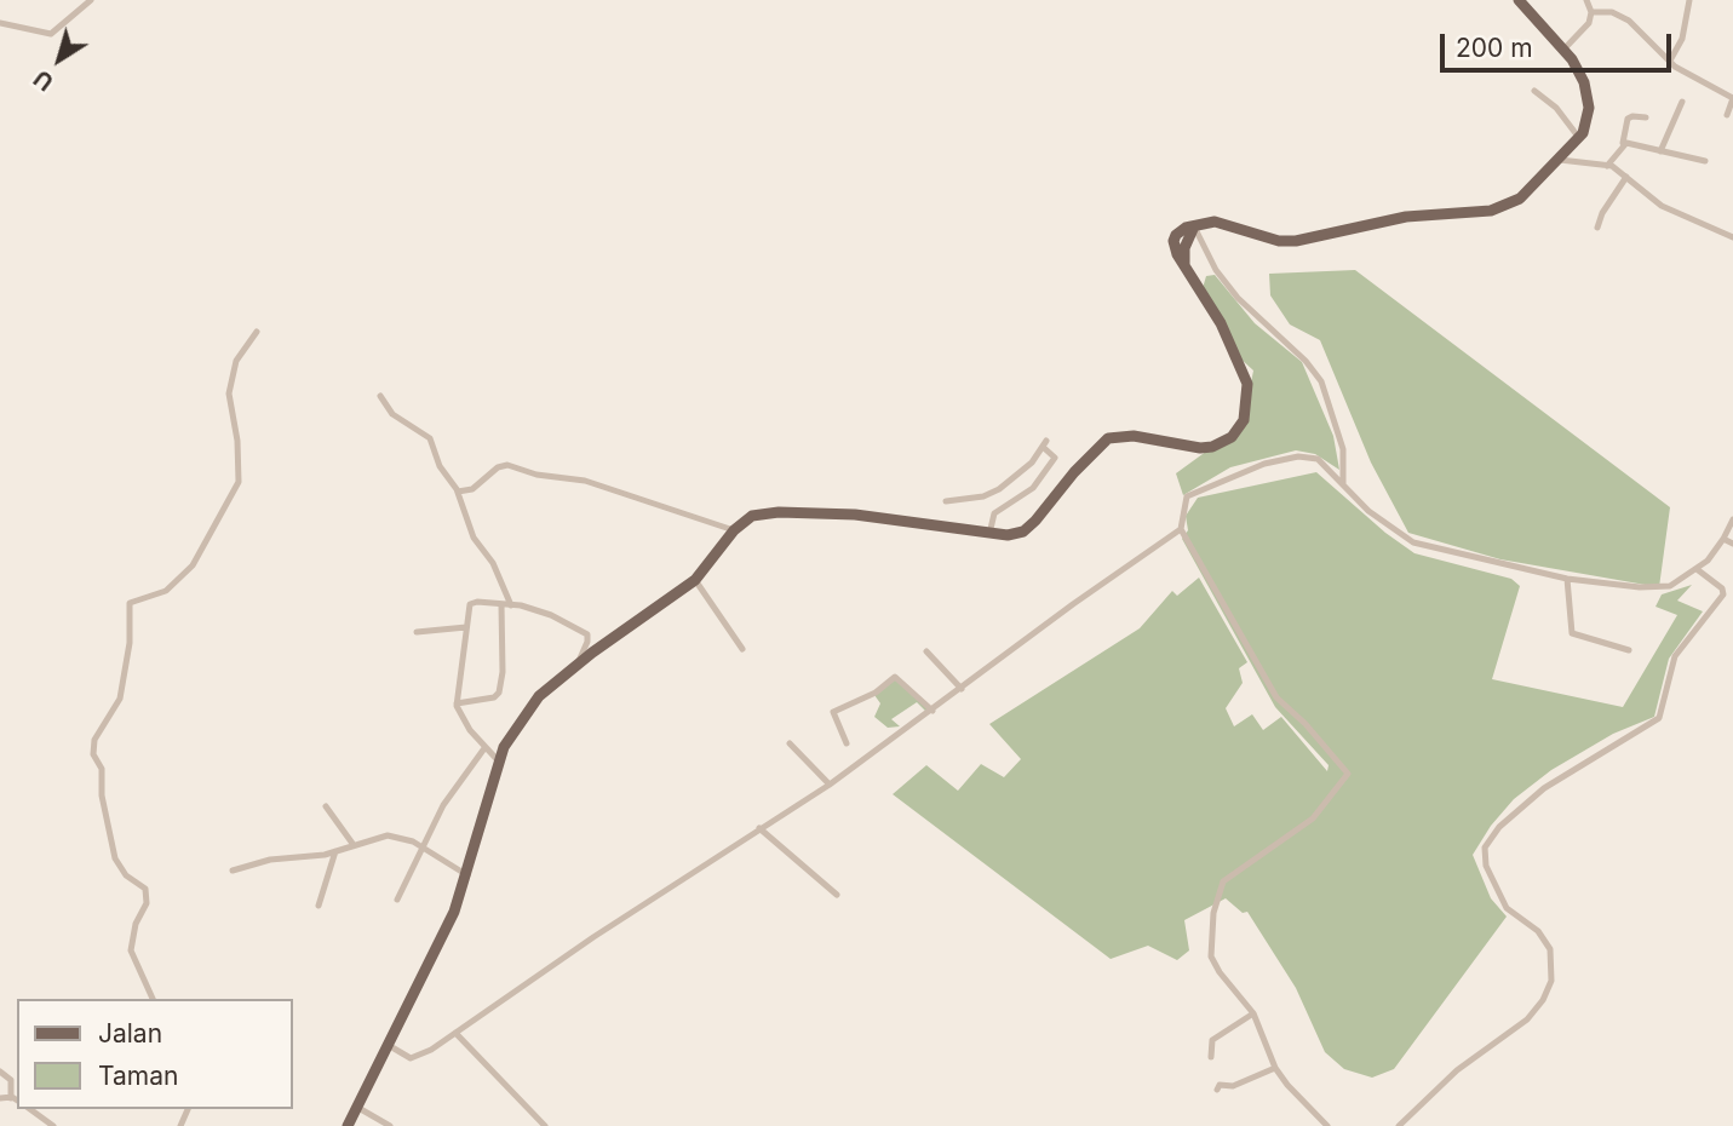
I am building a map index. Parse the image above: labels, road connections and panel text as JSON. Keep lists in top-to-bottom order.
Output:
{
  "legend": ["Jalan", "Taman"],
  "scale_bar": "200 m",
  "north": "bottom left"
}
